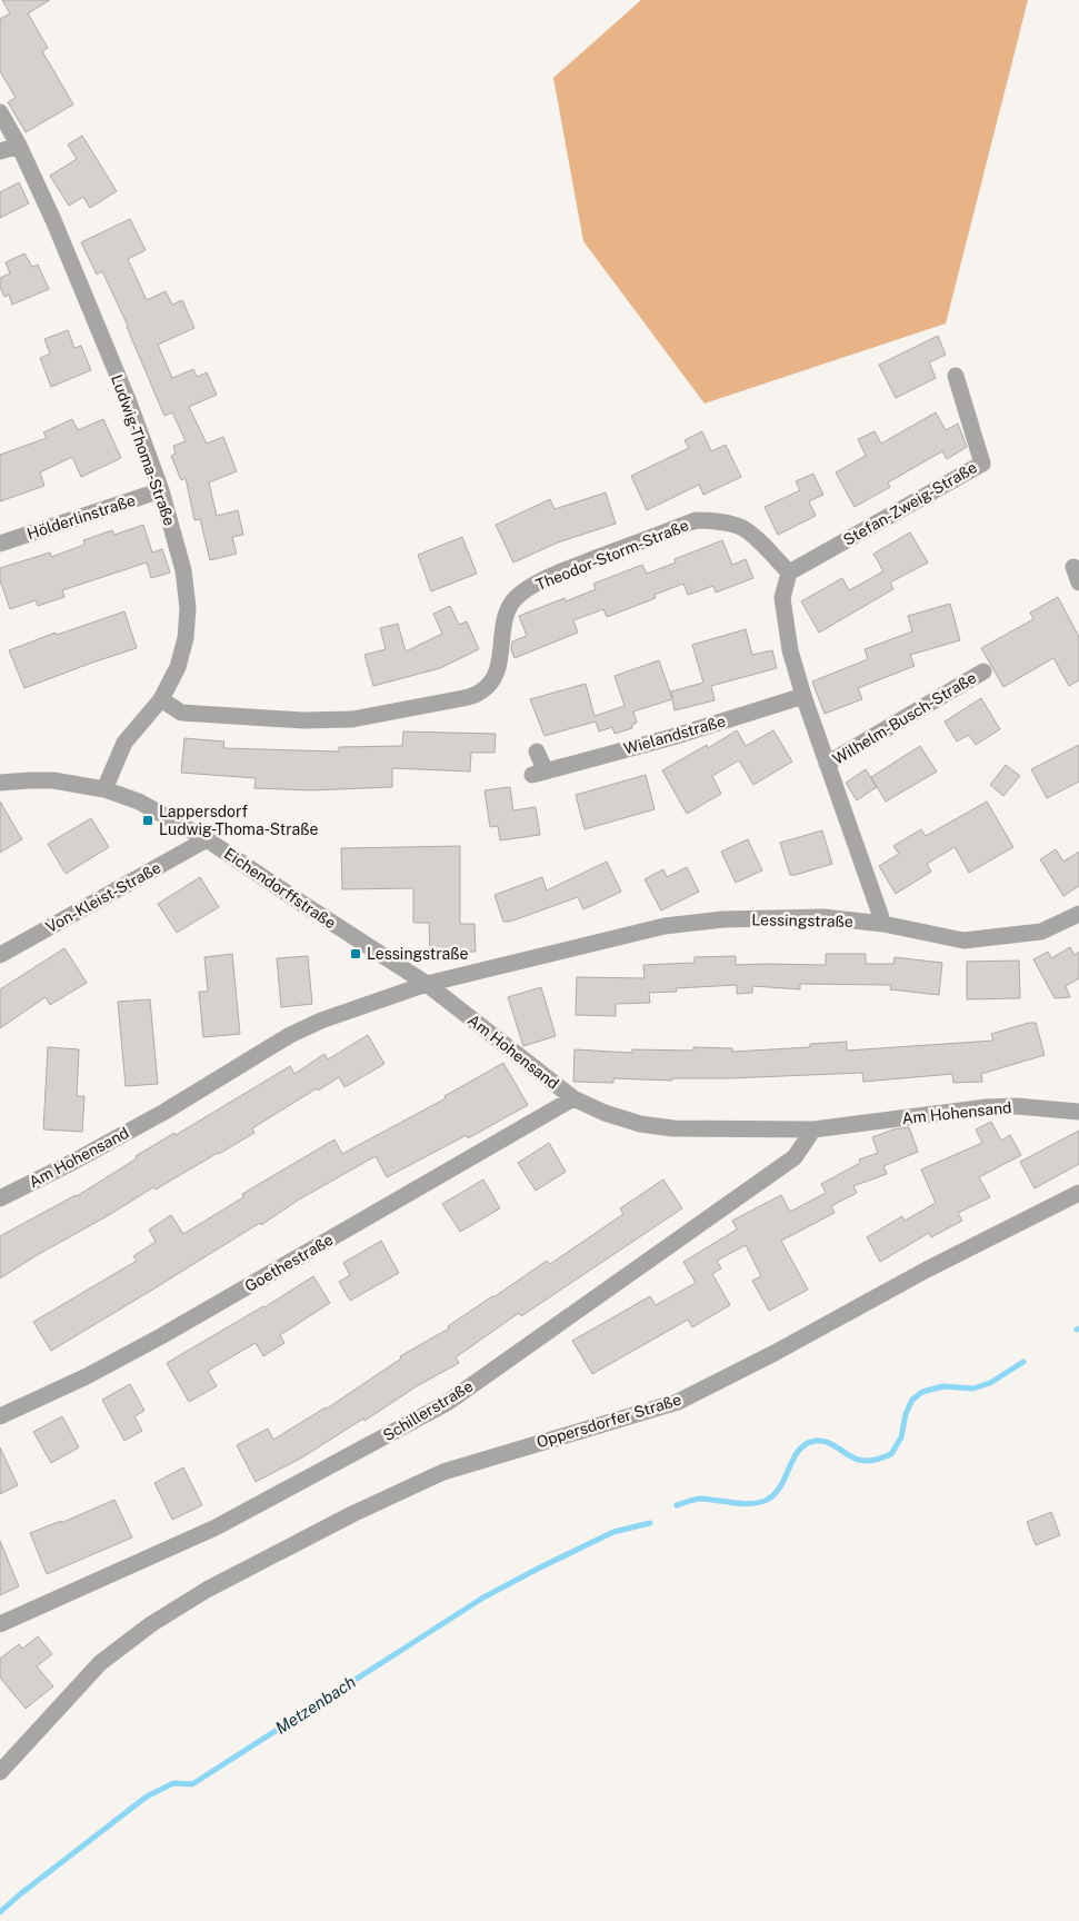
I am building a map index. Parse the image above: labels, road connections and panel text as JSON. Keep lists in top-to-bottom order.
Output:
{
  "streets": {
    "street": [
      "Ludwig-Thoma-Straße",
      "Stefan-Zweig-Straße",
      "Hölderlinstraße",
      "Theodor-Storm-Straße",
      "Wilhelm-Busch-Straße",
      "Wielandstraße",
      "Eichendorffstraße",
      "Von-Kleist-Straße",
      "Lessingstraße",
      "Am Hohensand",
      "Goethestraße",
      "Schillerstraße",
      "Oppersdorfer Straße"
    ]
  },
  "crossings": [
    ["Ludwig-Thoma-Straße", "Hölderlinstraße"],
    ["Ludwig-Thoma-Straße", "Theodor-Storm-Straße"],
    ["Ludwig-Thoma-Straße", "Eichendorffstraße"],
    ["Stefan-Zweig-Straße", "Theodor-Storm-Straße"],
    ["Eichendorffstraße", "Von-Kleist-Straße"],
    ["Eichendorffstraße", "Lessingstraße"],
    ["Eichendorffstraße", "Am Hohensand"],
    ["Lessingstraße", "Am Hohensand"],
    ["Am Hohensand", "Goethestraße"],
    ["Am Hohensand", "Schillerstraße"]
  ],
  "water": ["Metzenbach"],
  "places": {
    "transit": ["Lappersdorf Ludwig-Thoma-Straße", "Lessingstraße"]
  }
}
